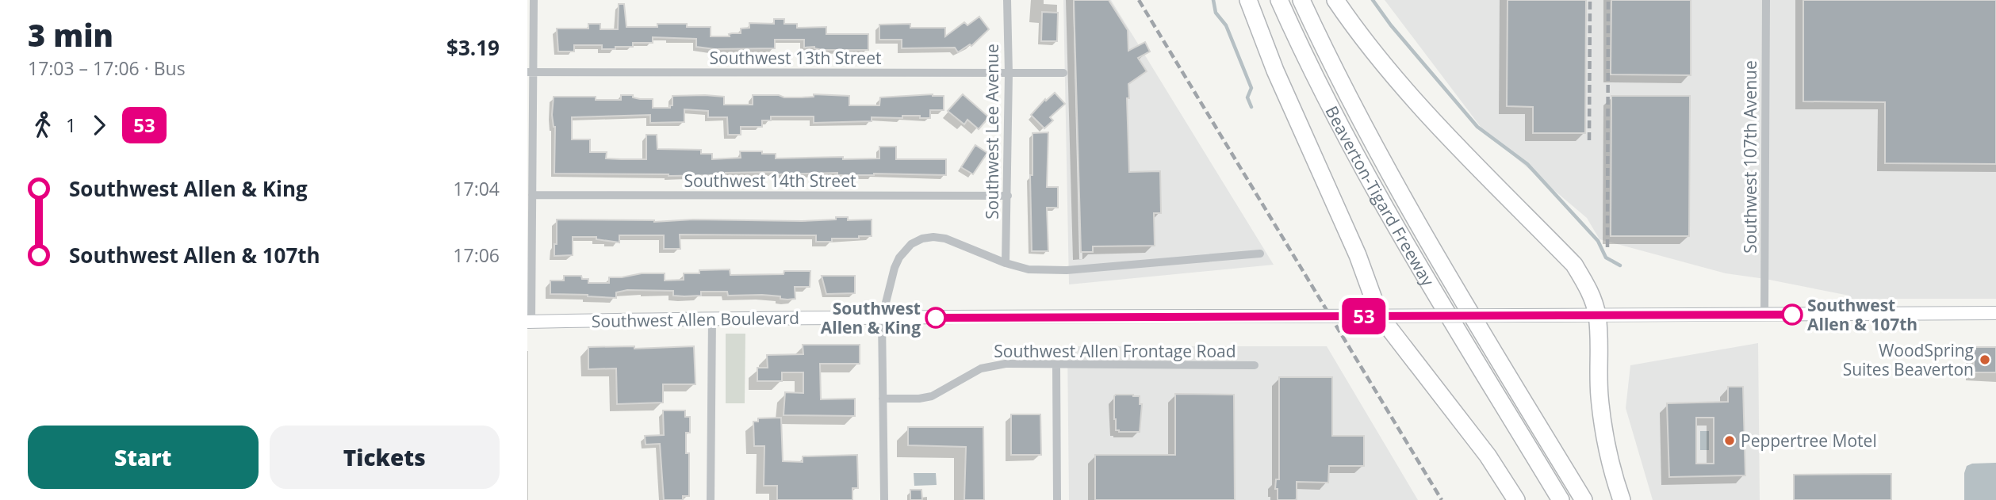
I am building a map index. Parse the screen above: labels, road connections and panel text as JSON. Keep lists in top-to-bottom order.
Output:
{
  "streets": {
    "highway": ["Beaverton-Tigard Freeway"],
    "main road": ["Southwest Allen Boulevard"],
    "street": [
      "Southwest 13th Street",
      "Southwest Lee Avenue",
      "Southwest 107th Avenue",
      "Southwest 14th Street",
      "Southwest Allen Frontage Road"
    ]
  },
  "crossings": [
    ["Southwest 13th Street", "Southwest Lee Avenue"],
    ["Southwest Lee Avenue", "Southwest 14th Street"],
    ["Southwest 107th Avenue", "Southwest Allen Boulevard"]
  ],
  "places": [
    "Southwest Allen & 107th",
    "Southwest Allen & King",
    "WoodSpring Suites Beaverton",
    "Peppertree Motel"
  ],
  "lines": ["bus line 53"],
  "page": {
    "heading": ["3 min", "17:03 – 17:06 · Bus", "$3.19"],
    "on_map": "53",
    "legs": ["1", "53"],
    "list": [
      {
        "name": "Southwest Allen & King",
        "value": "17:04"
      },
      {
        "name": "Southwest Allen & 107th",
        "value": "17:06"
      }
    ],
    "buttons": ["Start", "Tickets"]
  }
}
